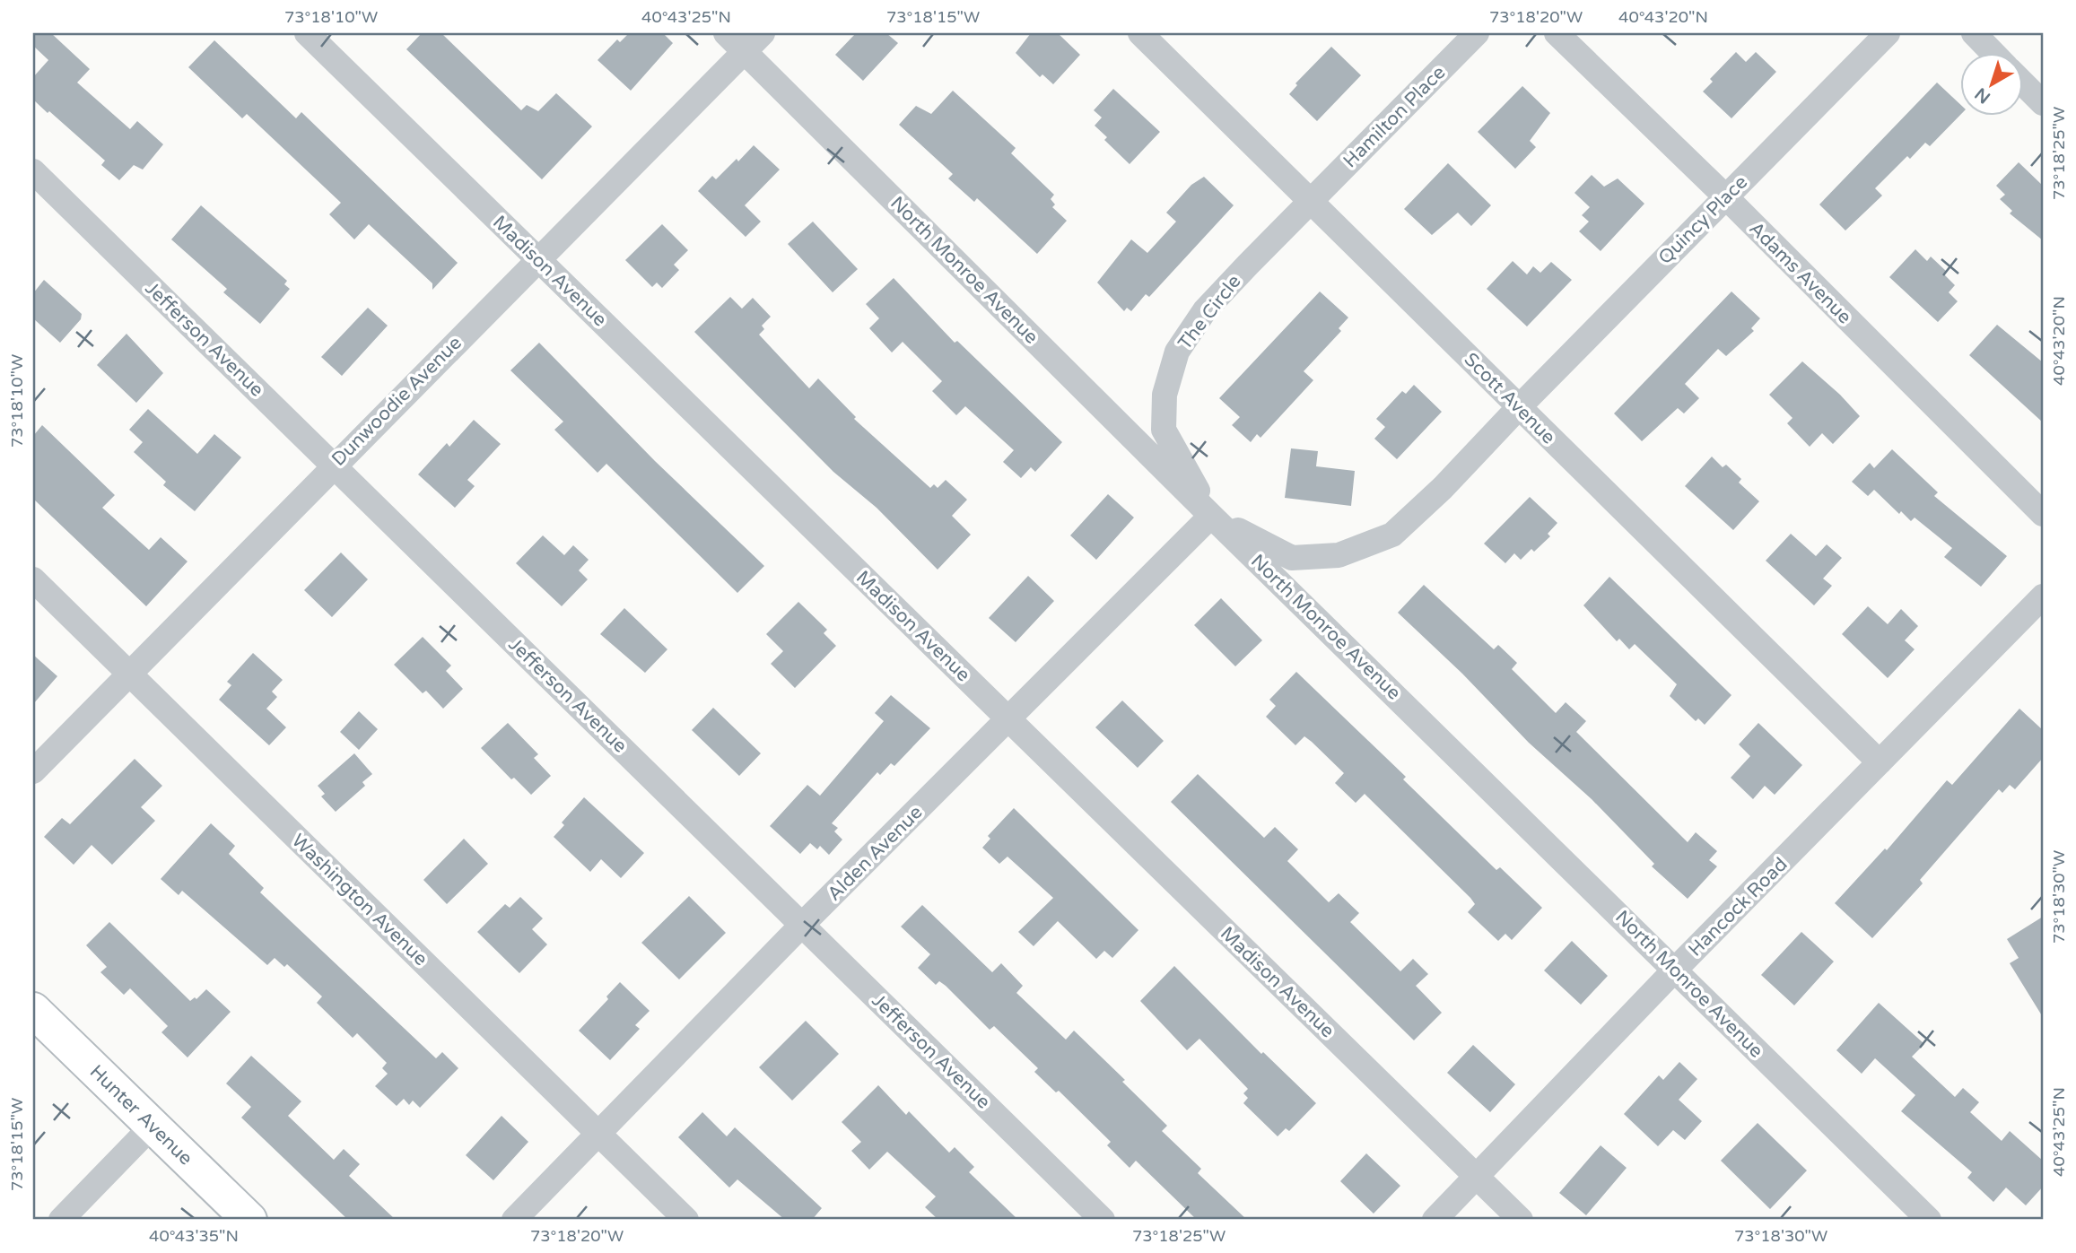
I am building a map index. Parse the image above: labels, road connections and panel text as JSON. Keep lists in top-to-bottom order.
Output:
{
  "streets": {
    "street": [
      "Hamilton Place",
      "Quincy Place",
      "North Monroe Avenue",
      "Madison Avenue",
      "Adams Avenue",
      "The Circle",
      "Jefferson Avenue",
      "Scott Avenue",
      "Dunwoodie Avenue",
      "Alden Avenue",
      "Washington Avenue",
      "Hancock Road",
      "Hunter Avenue"
    ]
  },
  "crossings": [
    ["Hamilton Place", "The Circle"],
    ["Hamilton Place", "Scott Avenue"],
    ["Quincy Place", "Adams Avenue"],
    ["Quincy Place", "Scott Avenue"],
    ["North Monroe Avenue", "The Circle"],
    ["North Monroe Avenue", "Dunwoodie Avenue"],
    ["North Monroe Avenue", "Alden Avenue"],
    ["North Monroe Avenue", "Hancock Road"],
    ["Madison Avenue", "Dunwoodie Avenue"],
    ["Madison Avenue", "Alden Avenue"],
    ["Madison Avenue", "Hancock Road"],
    ["The Circle", "Scott Avenue"],
    ["The Circle", "Alden Avenue"],
    ["Jefferson Avenue", "Dunwoodie Avenue"],
    ["Jefferson Avenue", "Alden Avenue"],
    ["Scott Avenue", "Hancock Road"],
    ["Dunwoodie Avenue", "Washington Avenue"],
    ["Alden Avenue", "Washington Avenue"]
  ],
  "north": "bottom left",
  "coordinates": [
    "73°18'10\"W",
    "40°43'25\"N",
    "73°18'15\"W",
    "73°18'20\"W",
    "40°43'20\"N",
    "73°18'25\"W",
    "73°18'30\"W",
    "40°43'35\"N"
  ]
}
